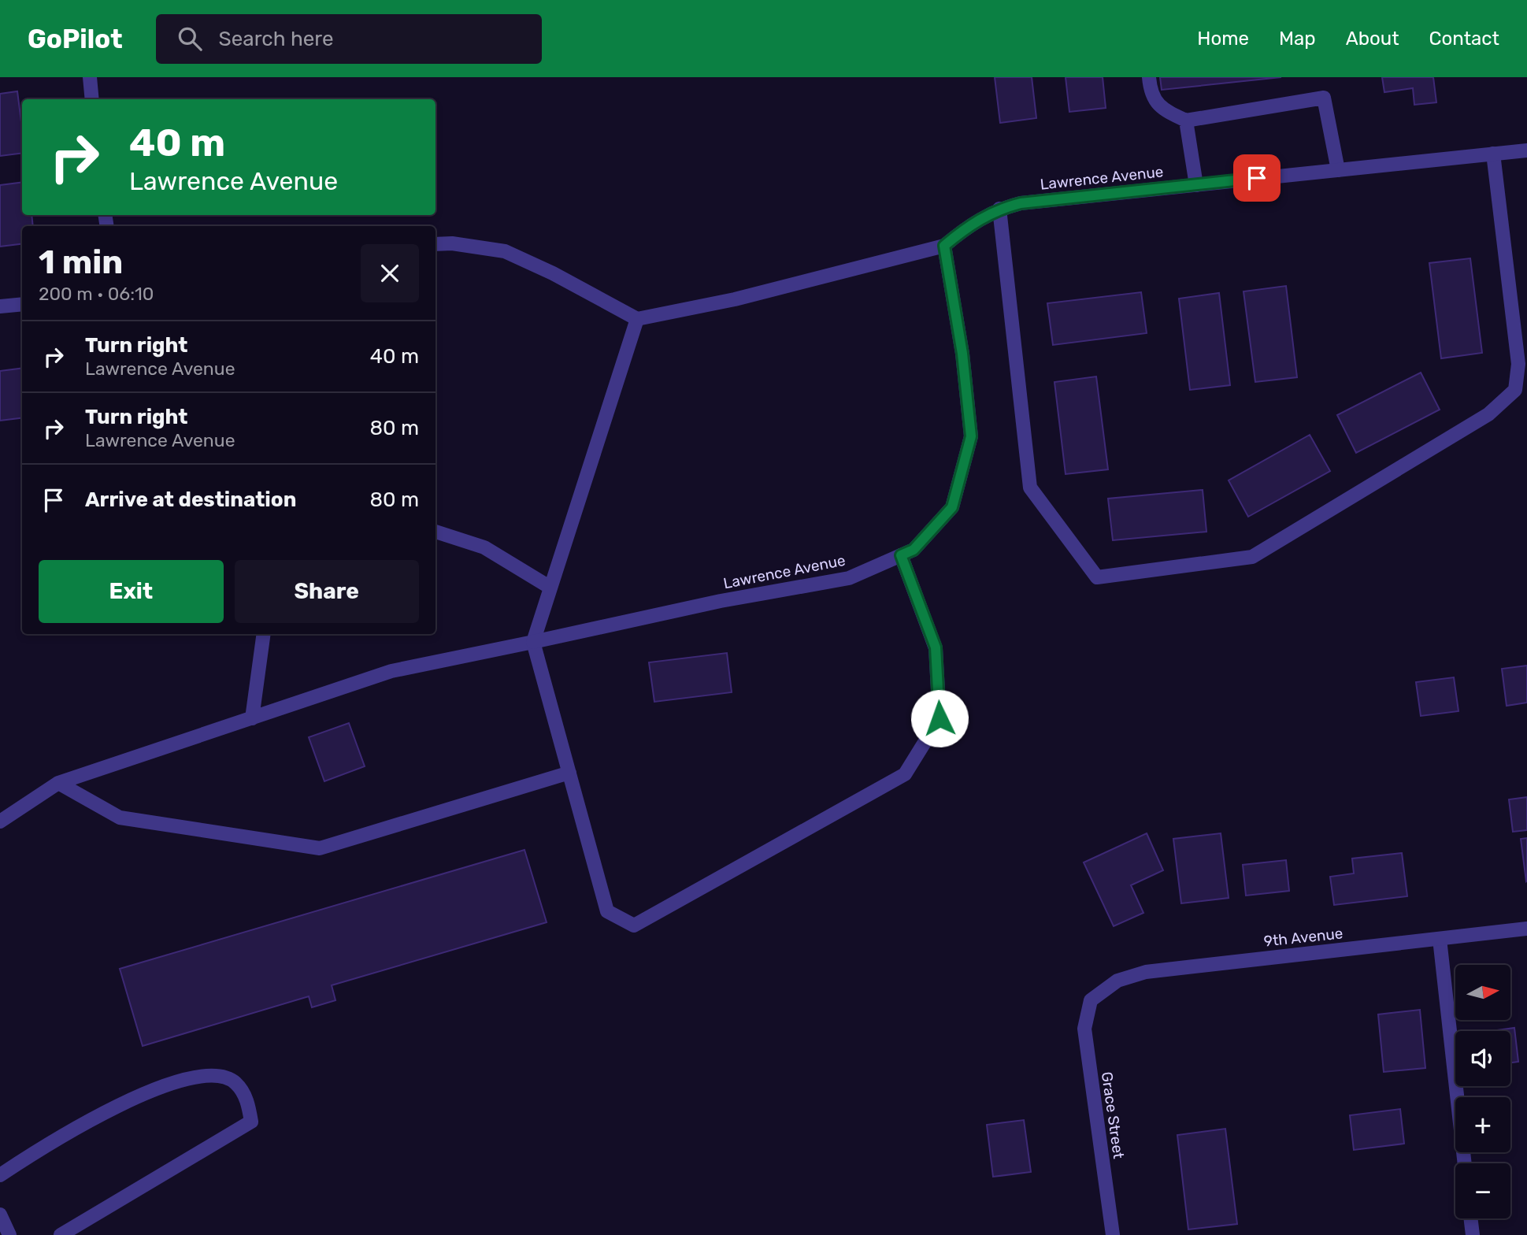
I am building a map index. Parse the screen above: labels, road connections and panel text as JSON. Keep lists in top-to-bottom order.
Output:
{
  "streets": {
    "street": ["Lawrence Avenue", "9th Avenue", "Grace Street"]
  },
  "crossings": [
    ["9th Avenue", "Grace Street"]
  ],
  "north": "right",
  "page": {
    "header": "GoPilot",
    "search": "Search here",
    "nav": [
      "Home",
      "Map",
      "About",
      "Contact"
    ],
    "turn": ["40 m", "Lawrence Avenue"],
    "heading": ["1 min", "200 m · 06:10"],
    "list": [
      {
        "name": "Turn right",
        "note": "Lawrence Avenue",
        "value": "40 m"
      },
      {
        "name": "Turn right",
        "note": "Lawrence Avenue",
        "value": "80 m"
      },
      {
        "name": "Arrive at destination",
        "value": "80 m"
      }
    ],
    "buttons": ["Exit", "Share"],
    "map_buttons": ["+", "−"]
  }
}
